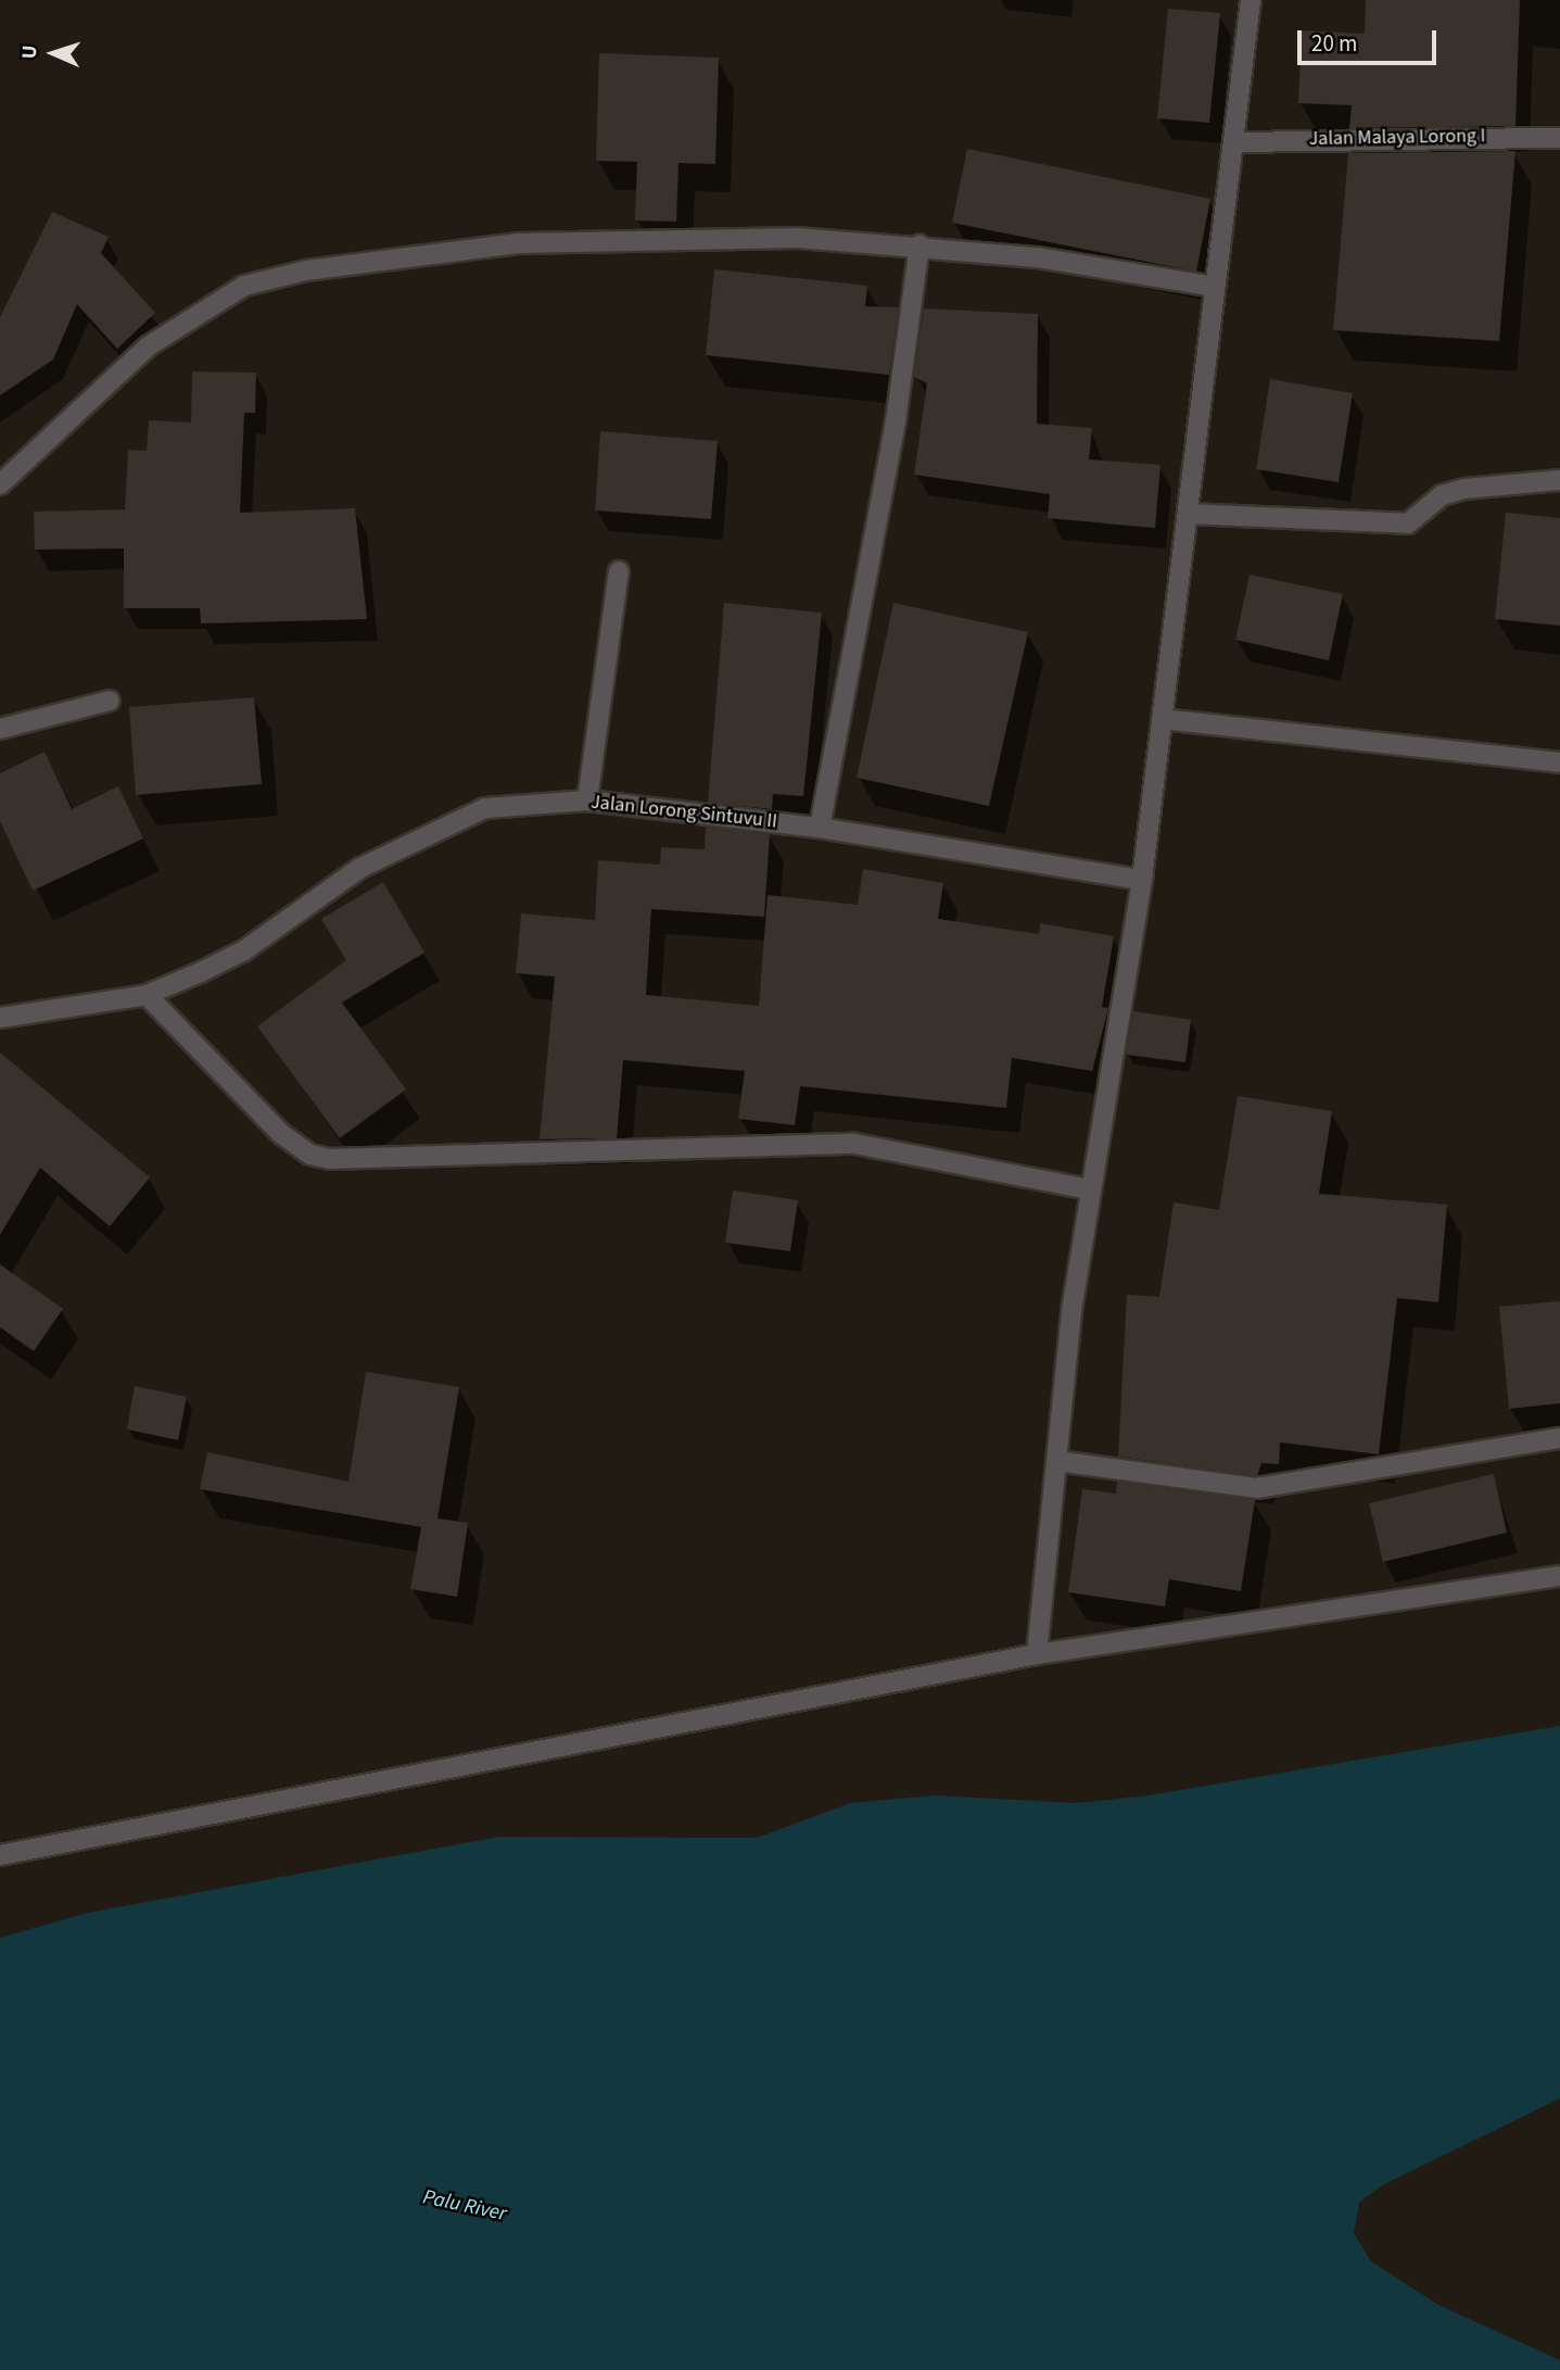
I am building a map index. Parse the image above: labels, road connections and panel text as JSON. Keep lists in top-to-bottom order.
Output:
{
  "streets": {
    "street": ["Jalan Malaya Lorong I", "Jalan Lorong Sintuvu II"]
  },
  "water": ["Palu River"],
  "scale_bar": "20 m",
  "north": "left"
}
